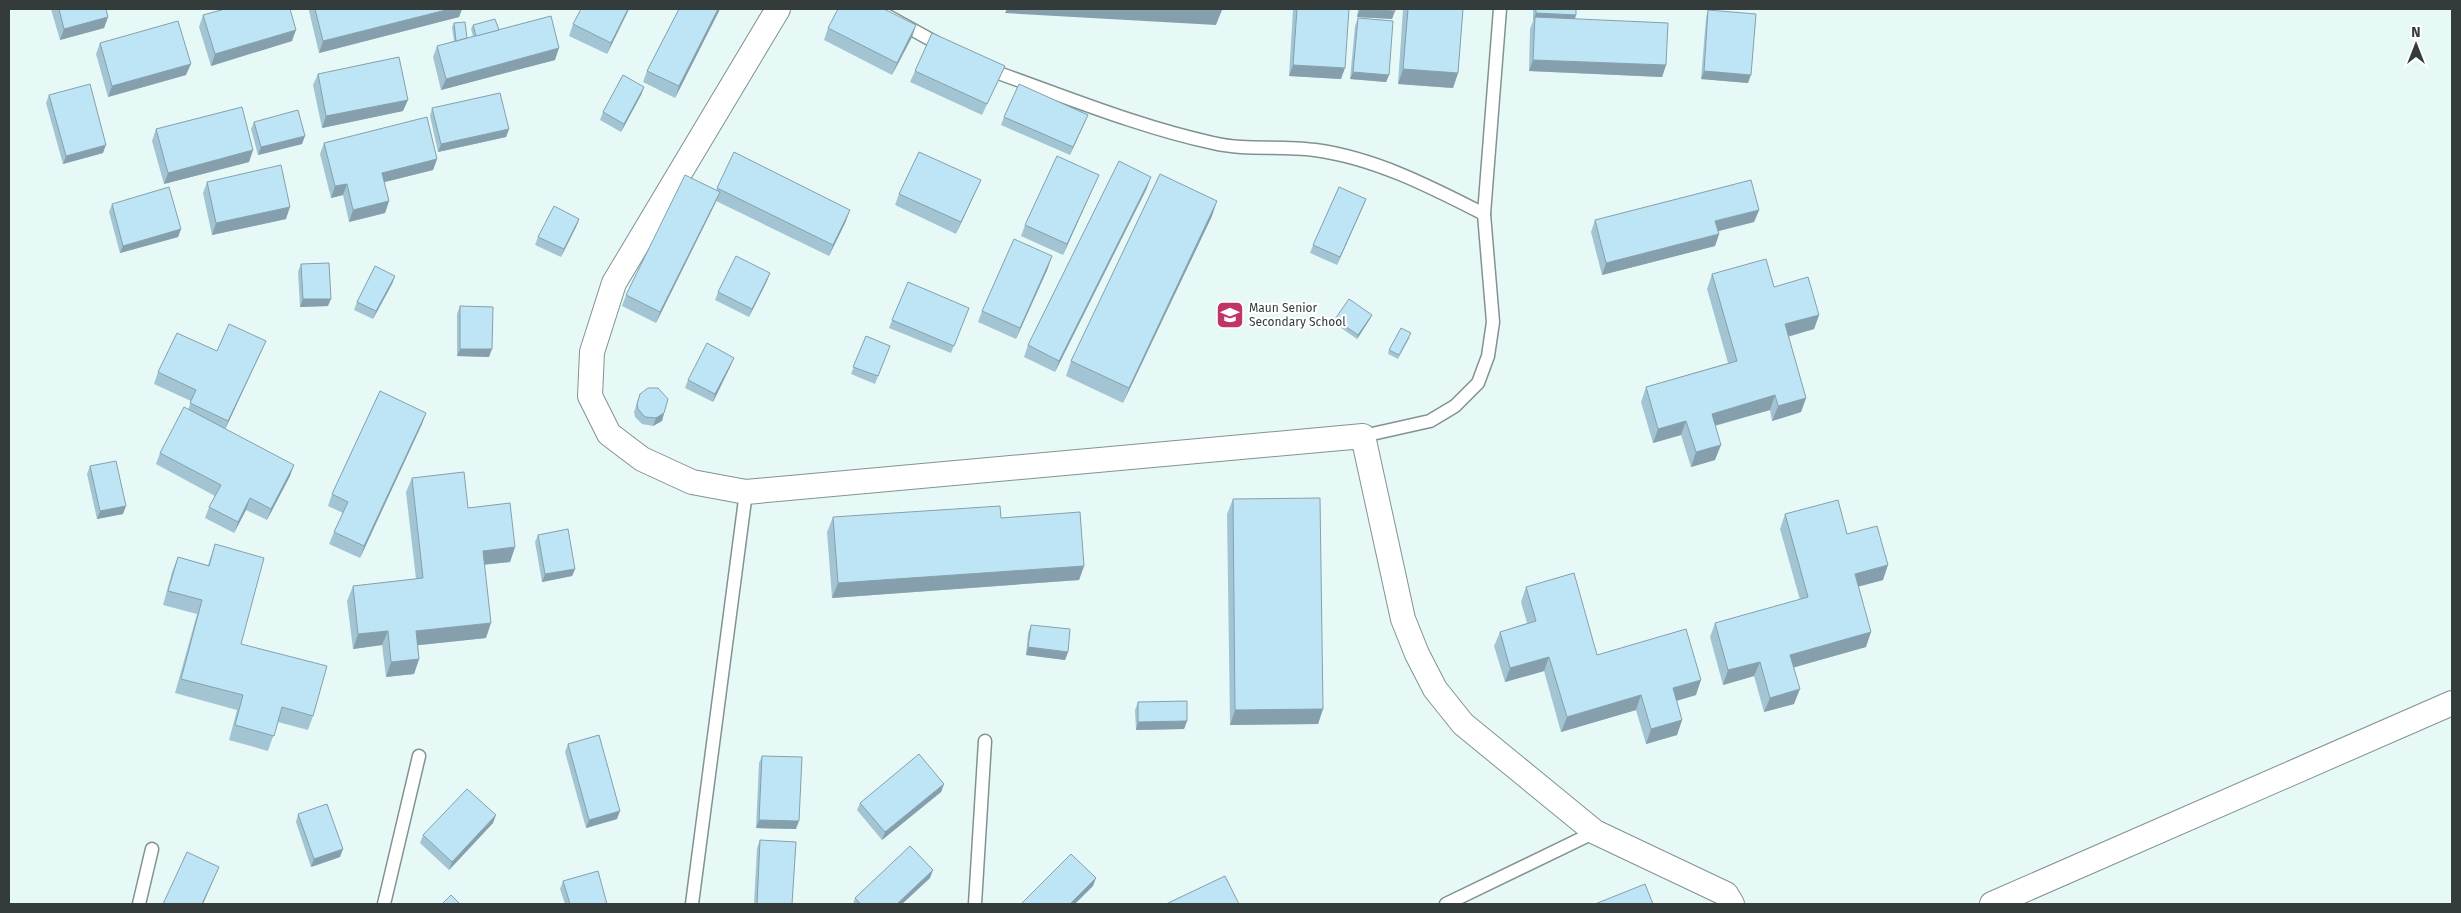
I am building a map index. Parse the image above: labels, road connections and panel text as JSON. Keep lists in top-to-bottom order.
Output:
{
  "places": {
    "school or university": ["Maun Senior Secondary School"]
  },
  "north": "top"
}
